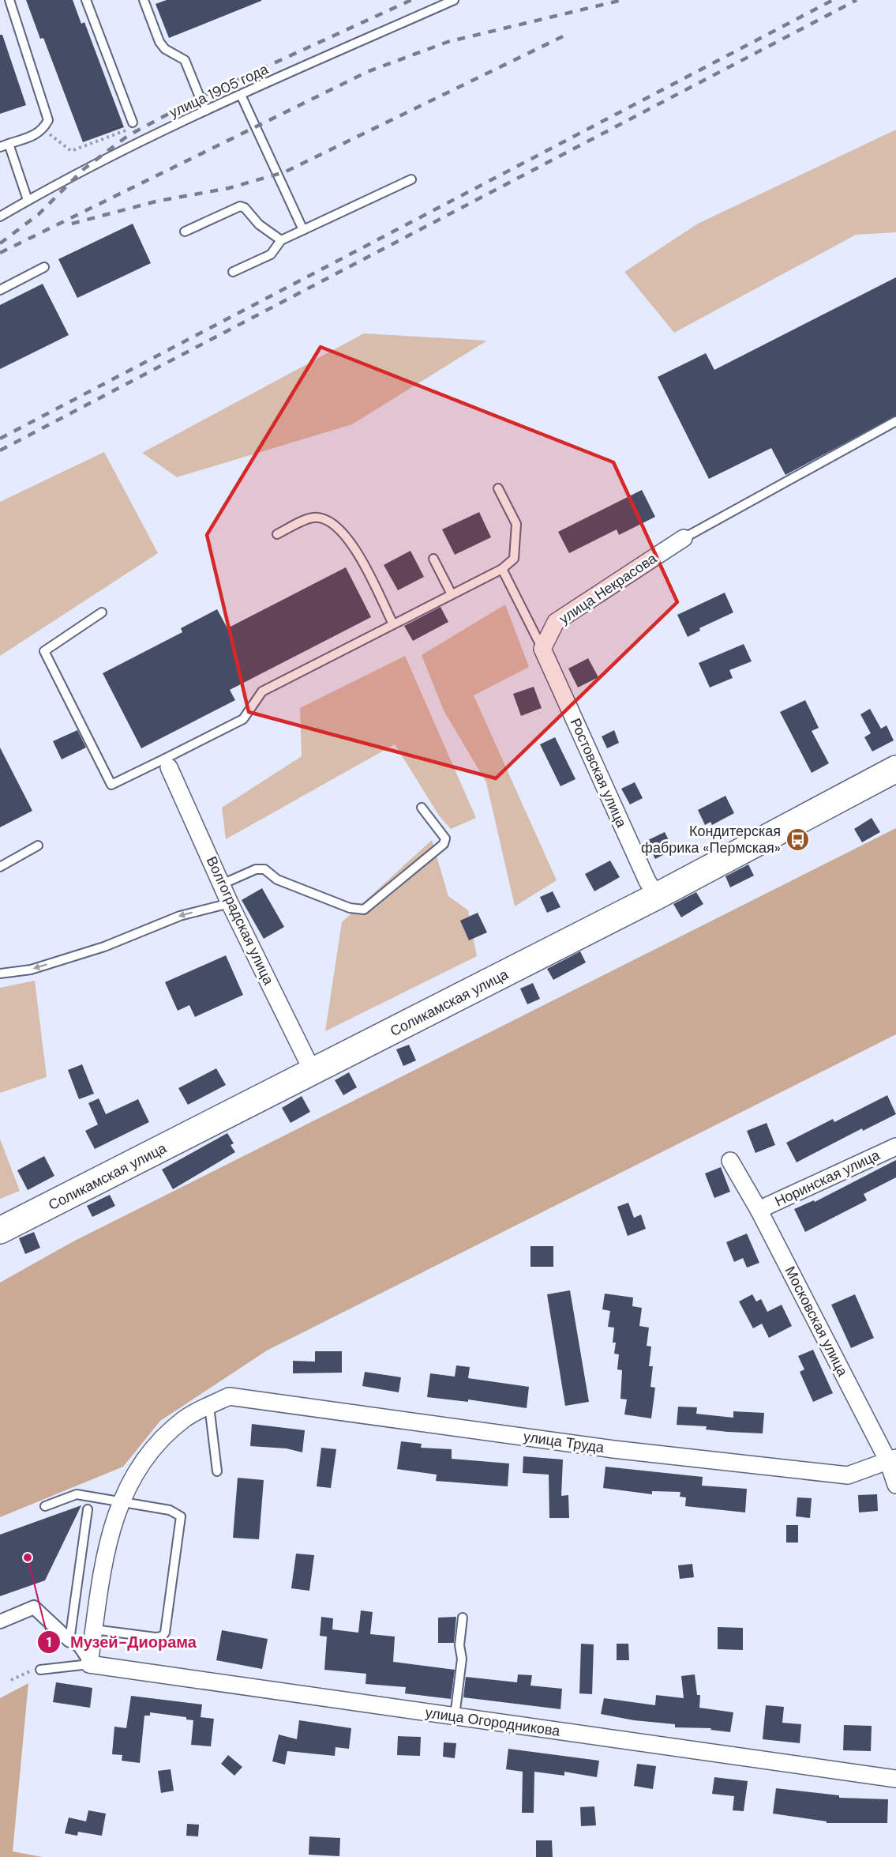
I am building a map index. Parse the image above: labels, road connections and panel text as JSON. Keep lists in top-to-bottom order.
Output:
{
  "streets": {
    "main road": ["Соликамская улица"],
    "street": [
      "улица Некрасова",
      "Ростовская улица",
      "Волгоградская улица",
      "Норинская улица",
      "Московская улица",
      "улица Труда",
      "улица Огородникова"
    ],
    "lane": ["улица 1905 года"]
  },
  "crossings": [
    ["улица Некрасова", "Ростовская улица"],
    ["Ростовская улица", "Соликамская улица"],
    ["Волгоградская улица", "Соликамская улица"],
    ["Норинская улица", "Московская улица"],
    ["Московская улица", "улица Труда"]
  ],
  "places": {
    "bus stop": ["Кондитерская фабрика «Пермская»"],
    "other": ["Музей-Диорама"]
  }
}
